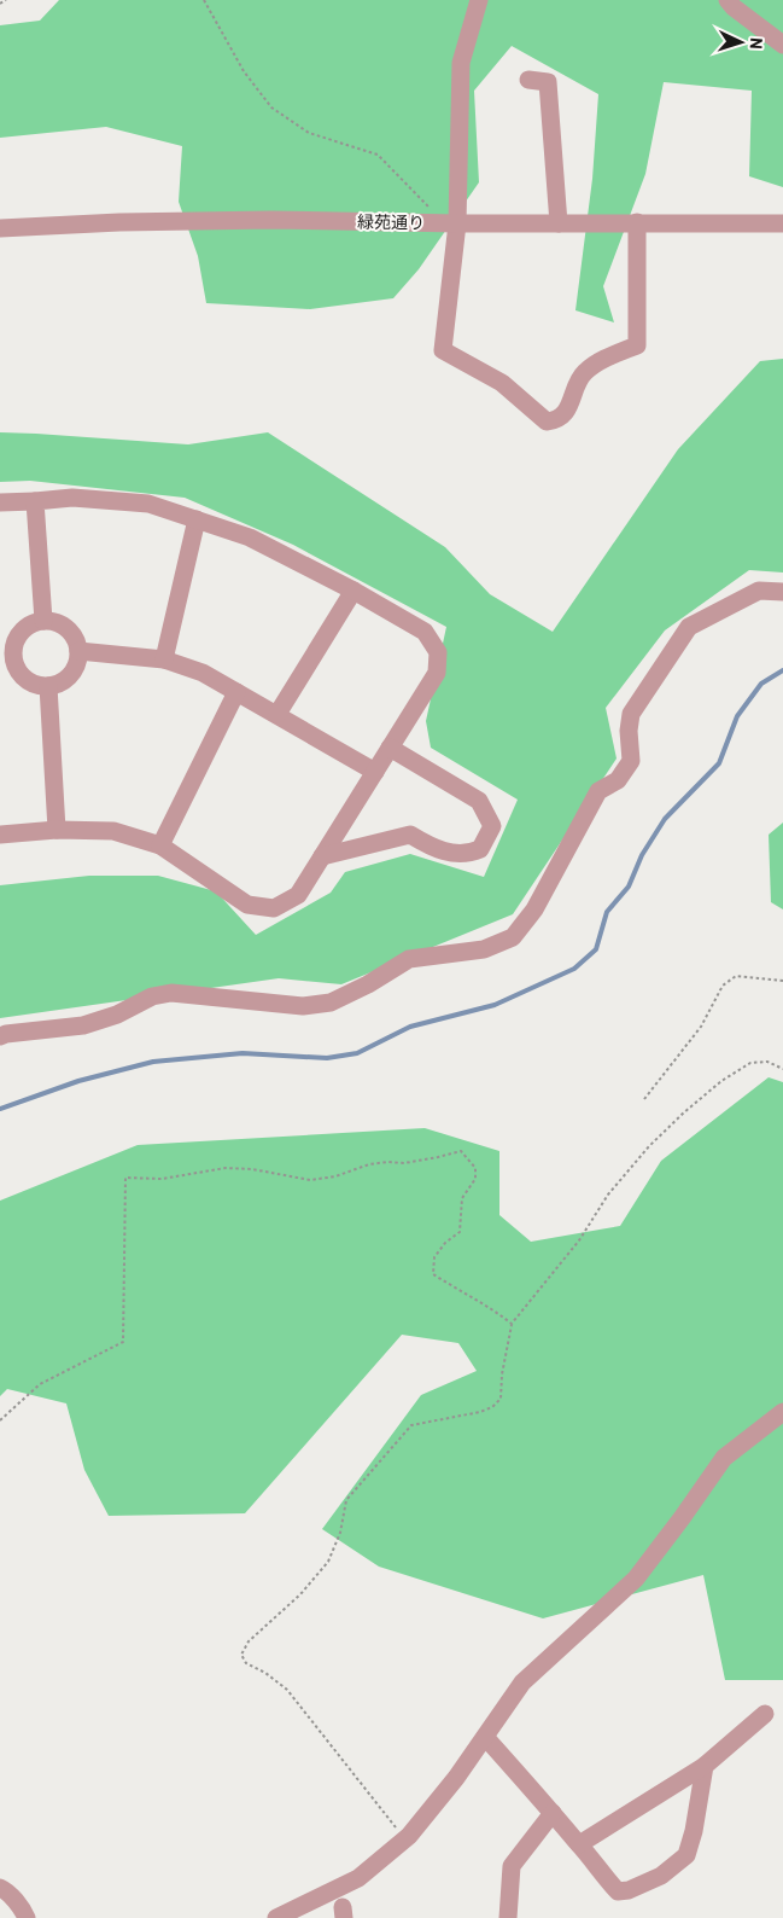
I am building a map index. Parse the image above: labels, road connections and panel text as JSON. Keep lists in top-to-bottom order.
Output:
{
  "streets": {
    "street": ["緑苑通り"]
  },
  "north": "right"
}
